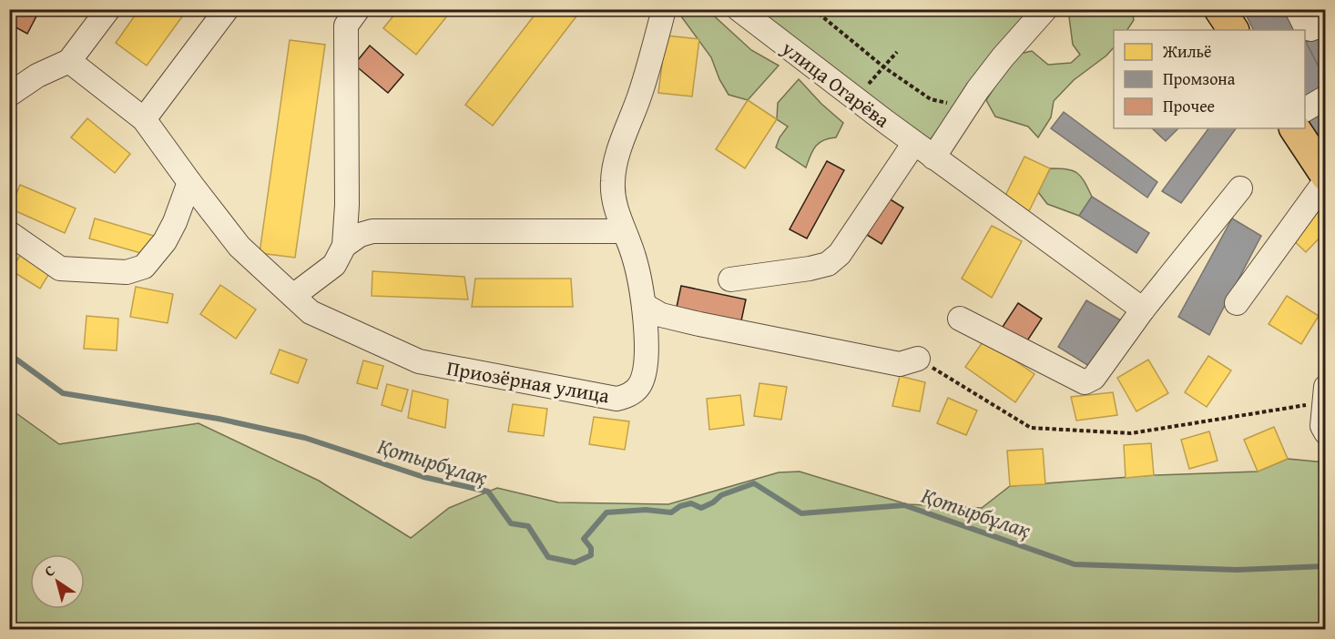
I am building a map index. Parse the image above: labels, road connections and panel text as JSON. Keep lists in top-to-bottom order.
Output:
{
  "streets": {
    "street": ["улица Огарёва", "Приозёрная улица"]
  },
  "water": ["Қотырбұлақ"],
  "legend": ["Жильё", "Промзона", "Прочее"],
  "north": "top left"
}
